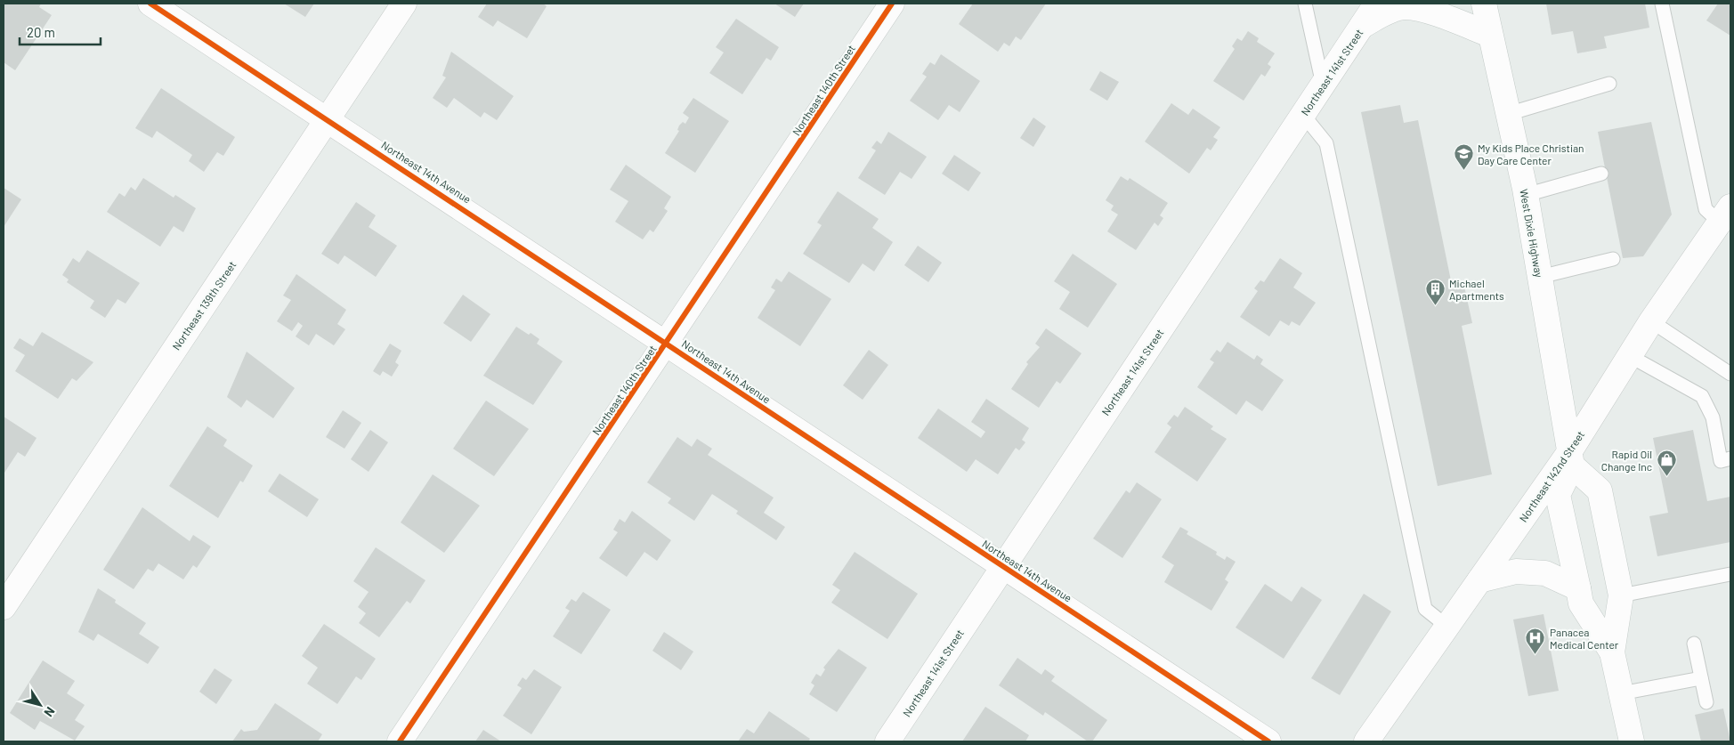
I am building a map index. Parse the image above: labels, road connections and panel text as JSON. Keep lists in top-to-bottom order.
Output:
{
  "streets": {
    "street": [
      "Northeast 141st Street",
      "Northeast 140th Street",
      "Northeast 14th Avenue",
      "West Dixie Highway",
      "Northeast 139th Street",
      "Northeast 142nd Street"
    ]
  },
  "crossings": [
    ["Northeast 141st Street", "Northeast 14th Avenue"],
    ["Northeast 140th Street", "Northeast 14th Avenue"],
    ["Northeast 14th Avenue", "Northeast 139th Street"],
    ["West Dixie Highway", "Northeast 142nd Street"]
  ],
  "places": {
    "school or university": ["My Kids Place Christian Day Care Center"],
    "building": ["Michael Apartments"],
    "shop": ["Rapid Oil Change Inc"],
    "hospital": ["Panacea Medical Center"]
  },
  "scale_bar": "20 m",
  "north": "bottom right"
}
